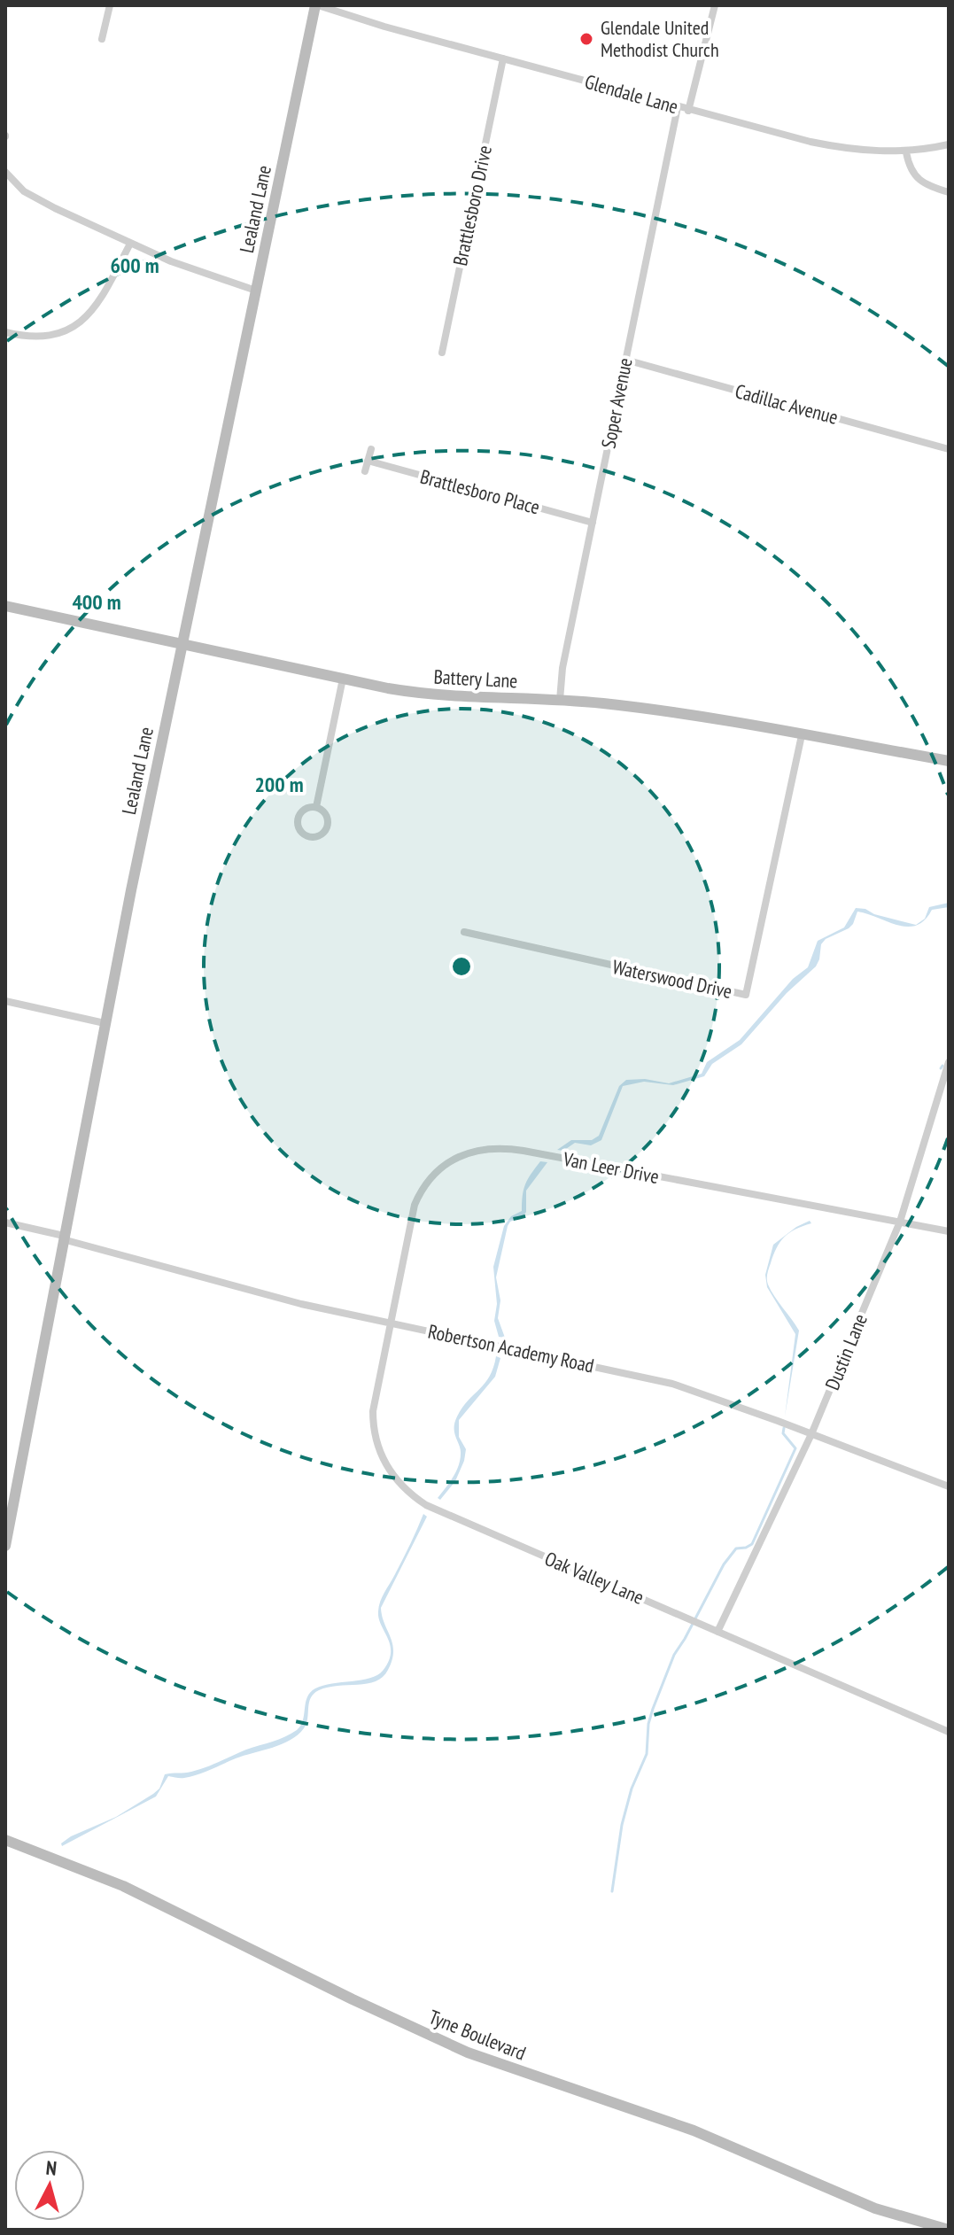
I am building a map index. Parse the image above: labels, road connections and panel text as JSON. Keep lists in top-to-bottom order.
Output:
{
  "streets": {
    "street": [
      "Glendale Lane",
      "Brattlesboro Drive",
      "Lealand Lane",
      "Soper Avenue",
      "Cadillac Avenue",
      "Brattlesboro Place",
      "Battery Lane",
      "Waterswood Drive",
      "Van Leer Drive",
      "Robertson Academy Road",
      "Dustin Lane",
      "Oak Valley Lane",
      "Tyne Boulevard"
    ]
  },
  "crossings": [
    ["Glendale Lane", "Brattlesboro Drive"],
    ["Glendale Lane", "Lealand Lane"],
    ["Glendale Lane", "Soper Avenue"],
    ["Lealand Lane", "Battery Lane"],
    ["Lealand Lane", "Robertson Academy Road"],
    ["Soper Avenue", "Cadillac Avenue"],
    ["Soper Avenue", "Brattlesboro Place"],
    ["Soper Avenue", "Battery Lane"],
    ["Battery Lane", "Waterswood Drive"],
    ["Van Leer Drive", "Robertson Academy Road"],
    ["Van Leer Drive", "Dustin Lane"],
    ["Van Leer Drive", "Oak Valley Lane"],
    ["Robertson Academy Road", "Dustin Lane"],
    ["Robertson Academy Road", "Oak Valley Lane"],
    ["Dustin Lane", "Oak Valley Lane"]
  ],
  "places": ["Glendale United Methodist Church"],
  "north": "top",
  "rings": ["600 m", "400 m", "200 m"]
}
